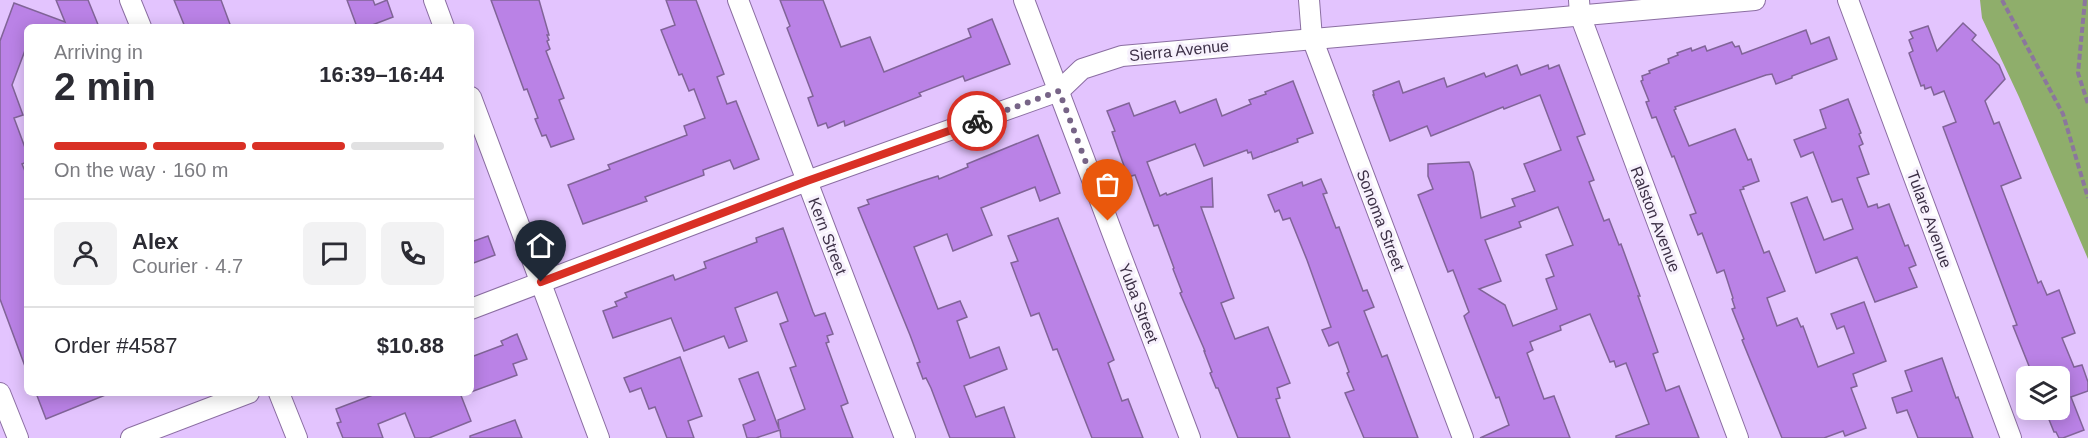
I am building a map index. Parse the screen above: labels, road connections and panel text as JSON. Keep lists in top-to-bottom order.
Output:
{
  "streets": {
    "street": [
      "Sierra Avenue",
      "Ralston Avenue",
      "Tulare Avenue",
      "Sonoma Street",
      "Kern Street",
      "Yuba Street"
    ]
  },
  "crossings": [
    ["Sierra Avenue", "Ralston Avenue"],
    ["Sierra Avenue", "Sonoma Street"],
    ["Sierra Avenue", "Kern Street"],
    ["Sierra Avenue", "Yuba Street"]
  ],
  "page": {
    "heading": ["2 min", "Arriving in", "16:39–16:44"],
    "panel": [
      "Alex",
      "Courier · 4.7",
      "Order #4587",
      "$10.88"
    ],
    "bar": "On the way · 160 m"
  }
}
